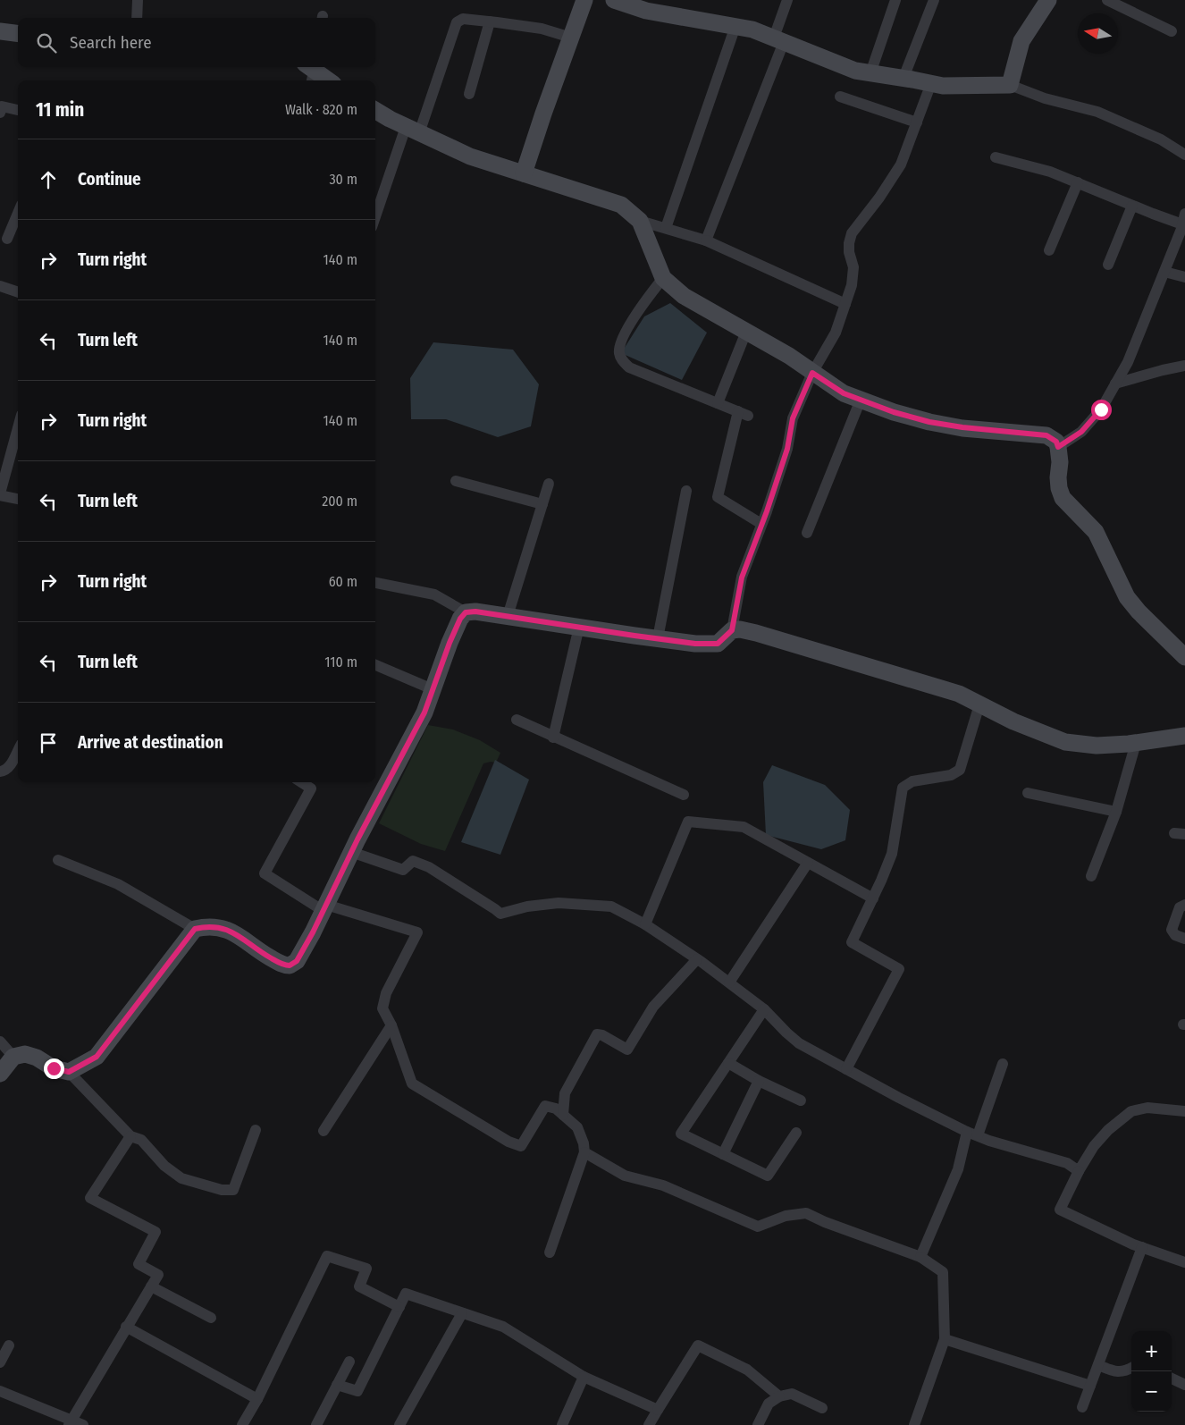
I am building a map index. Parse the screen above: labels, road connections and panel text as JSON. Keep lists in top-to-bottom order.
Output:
{
  "north": "left",
  "page": {
    "search": "Search here",
    "heading": ["11 min", "Walk · 820 m"],
    "list": [
      ["Continue", "30 m"],
      ["Turn right", "140 m"],
      ["Turn left", "140 m"],
      ["Turn right", "140 m"],
      ["Turn left", "200 m"],
      ["Turn right", "60 m"],
      ["Turn left", "110 m"],
      "Arrive at destination"
    ],
    "map_buttons": ["+", "−"]
  }
}
